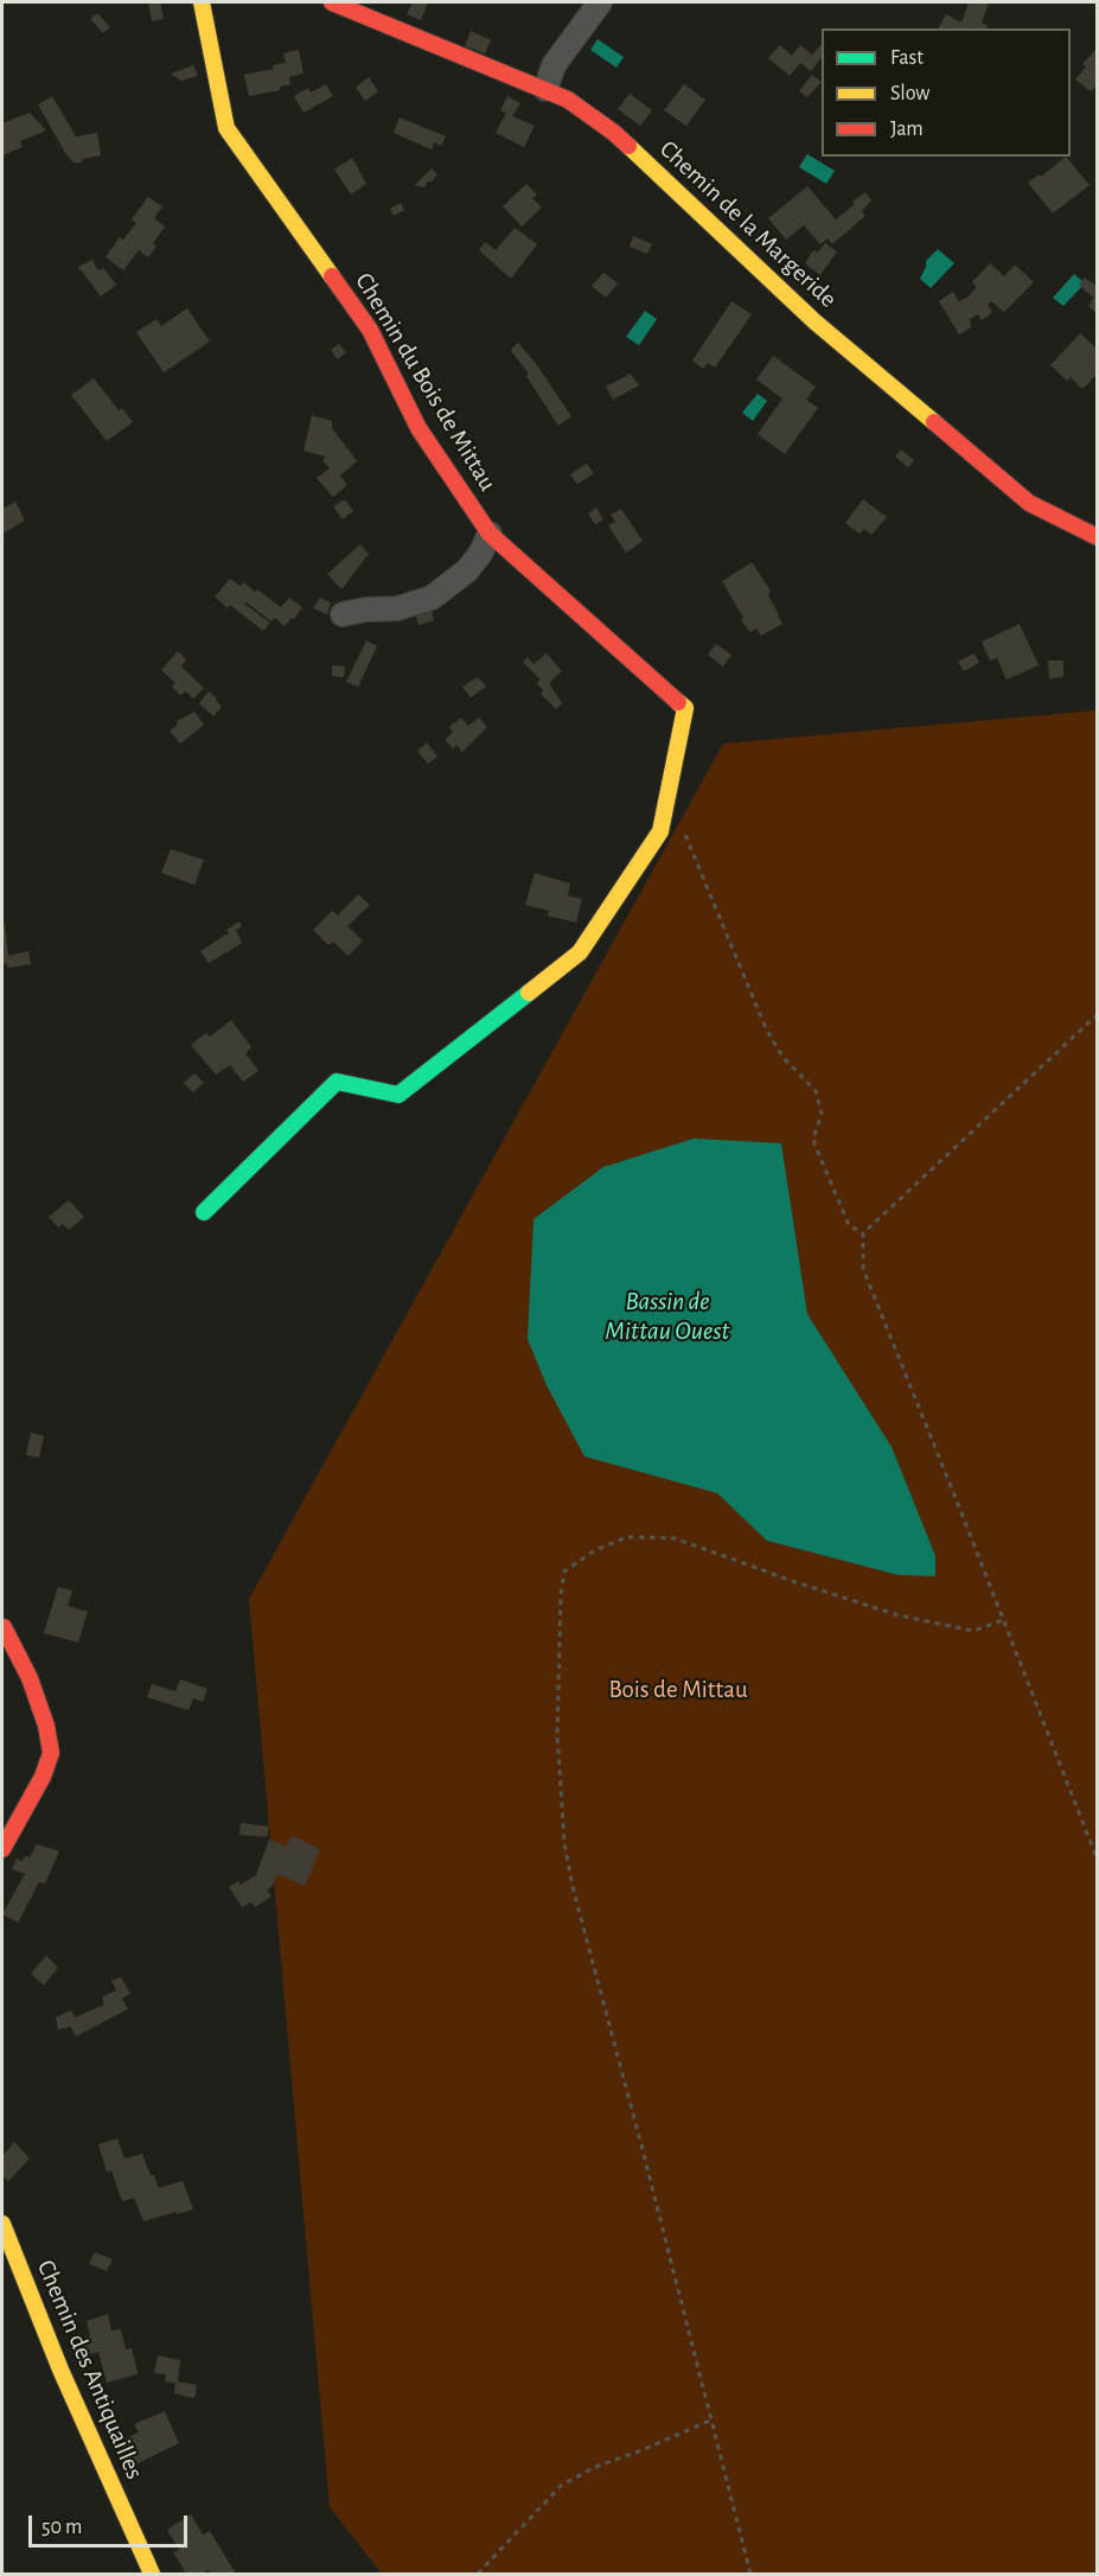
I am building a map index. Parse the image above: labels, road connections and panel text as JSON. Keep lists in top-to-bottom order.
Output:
{
  "streets": {
    "street": ["Chemin de la Margeride", "Chemin du Bois de Mittau", "Chemin des Antiquailles"]
  },
  "water": ["Bassin de Mittau Ouest"],
  "parks": ["Bois de Mittau"],
  "legend": ["Fast", "Slow", "Jam"],
  "scale_bar": "50 m"
}
